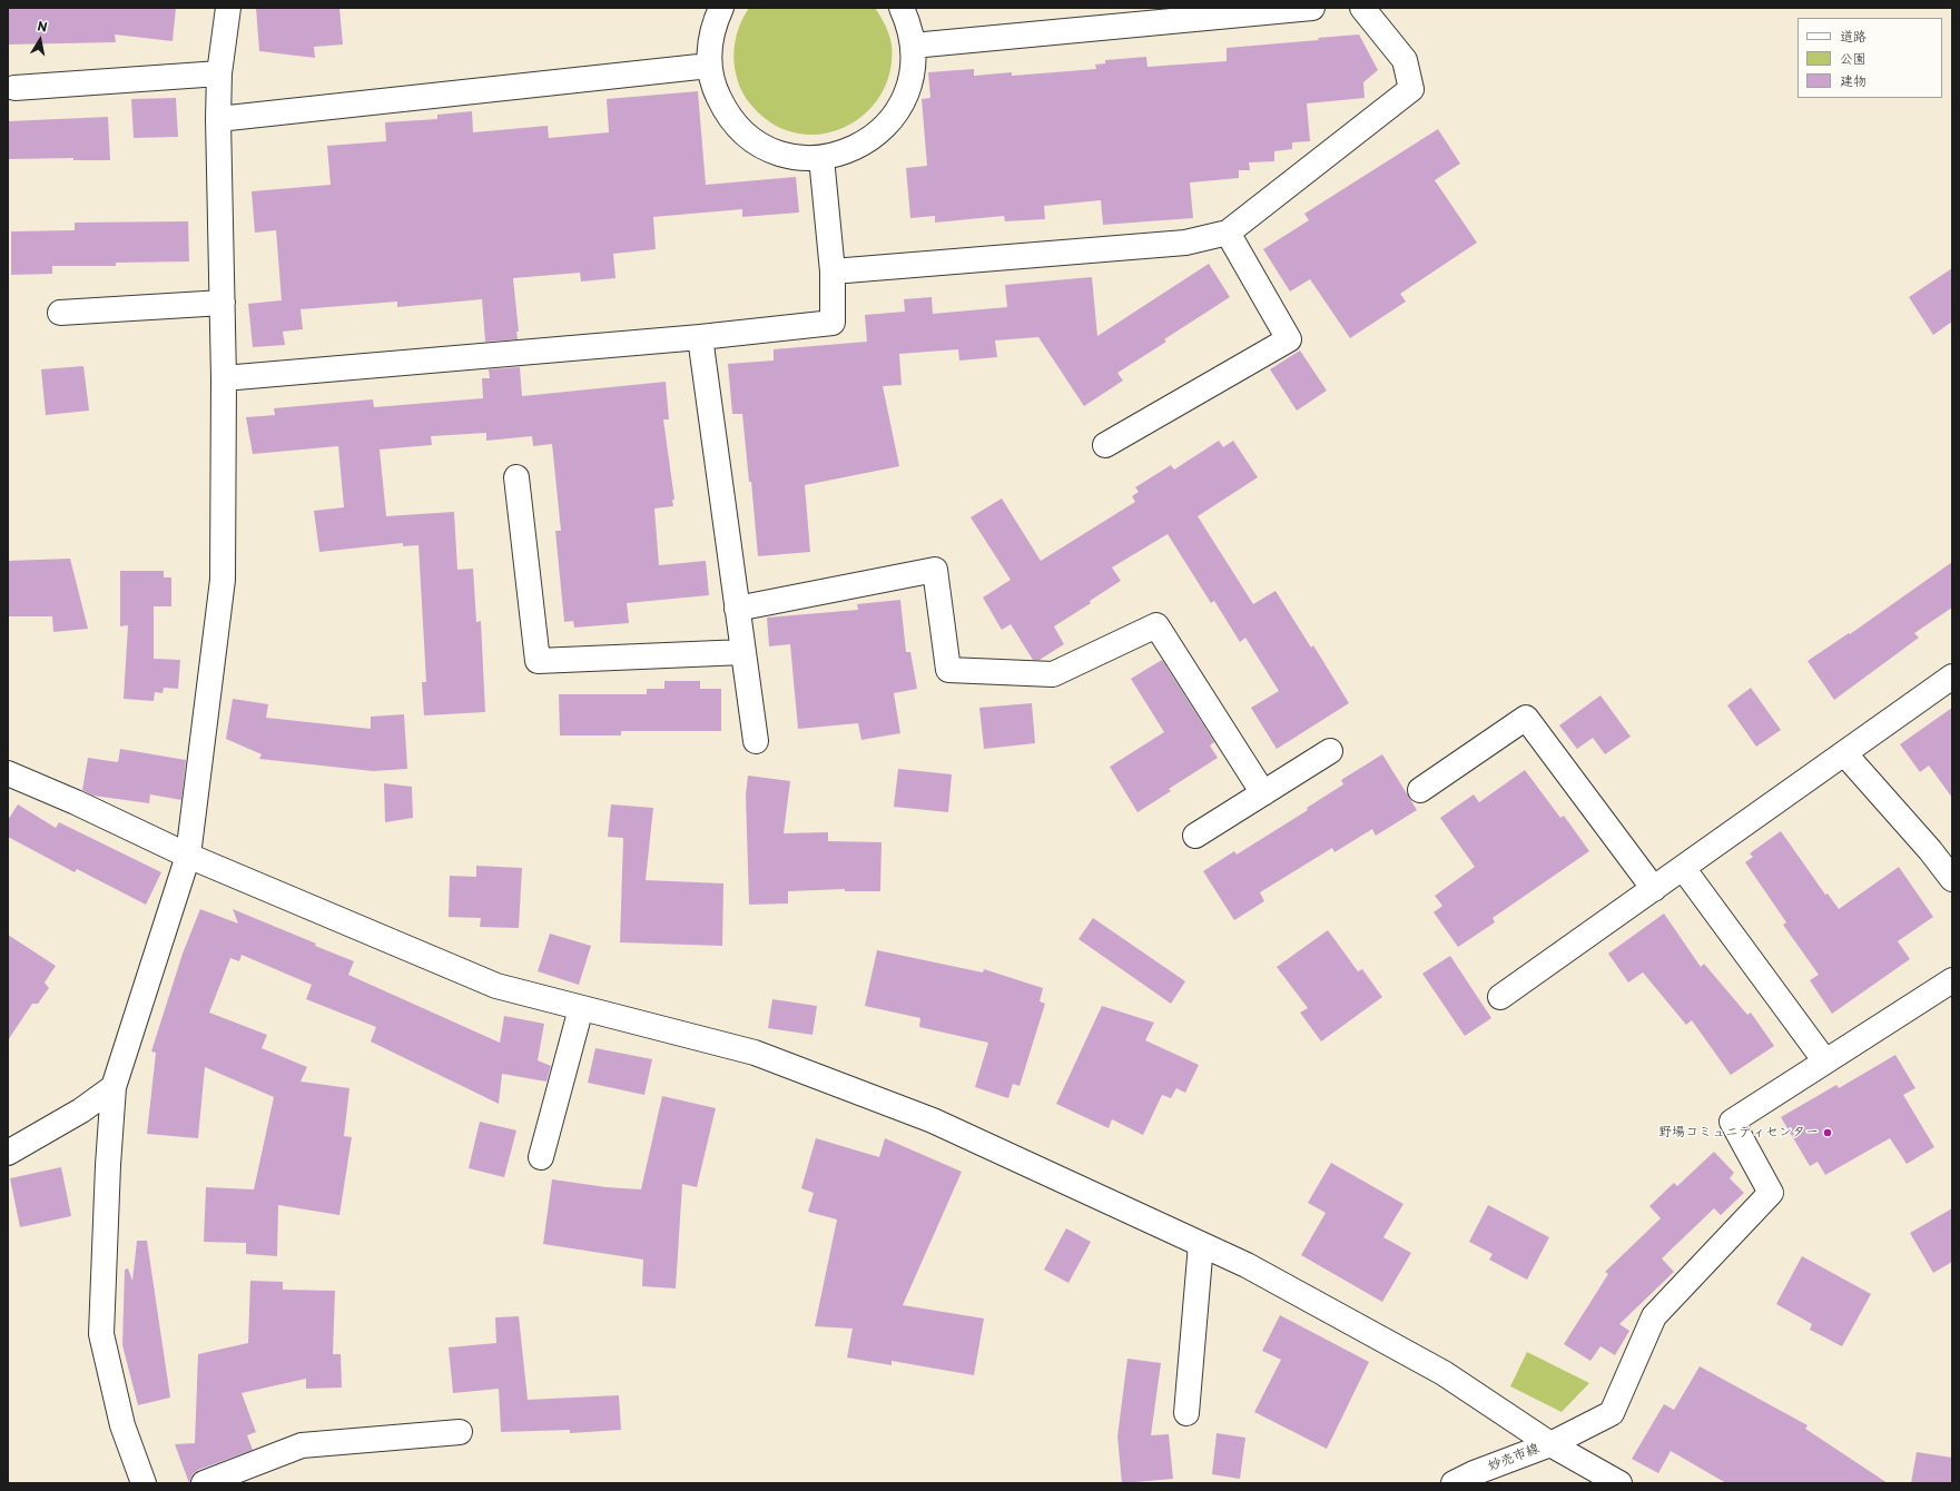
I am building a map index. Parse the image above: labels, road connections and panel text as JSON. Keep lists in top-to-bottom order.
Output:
{
  "streets": {
    "street": ["妙売市線"]
  },
  "places": ["野場コミュニティセンター"],
  "legend": ["道路", "公園", "建物"],
  "north": "top"
}
